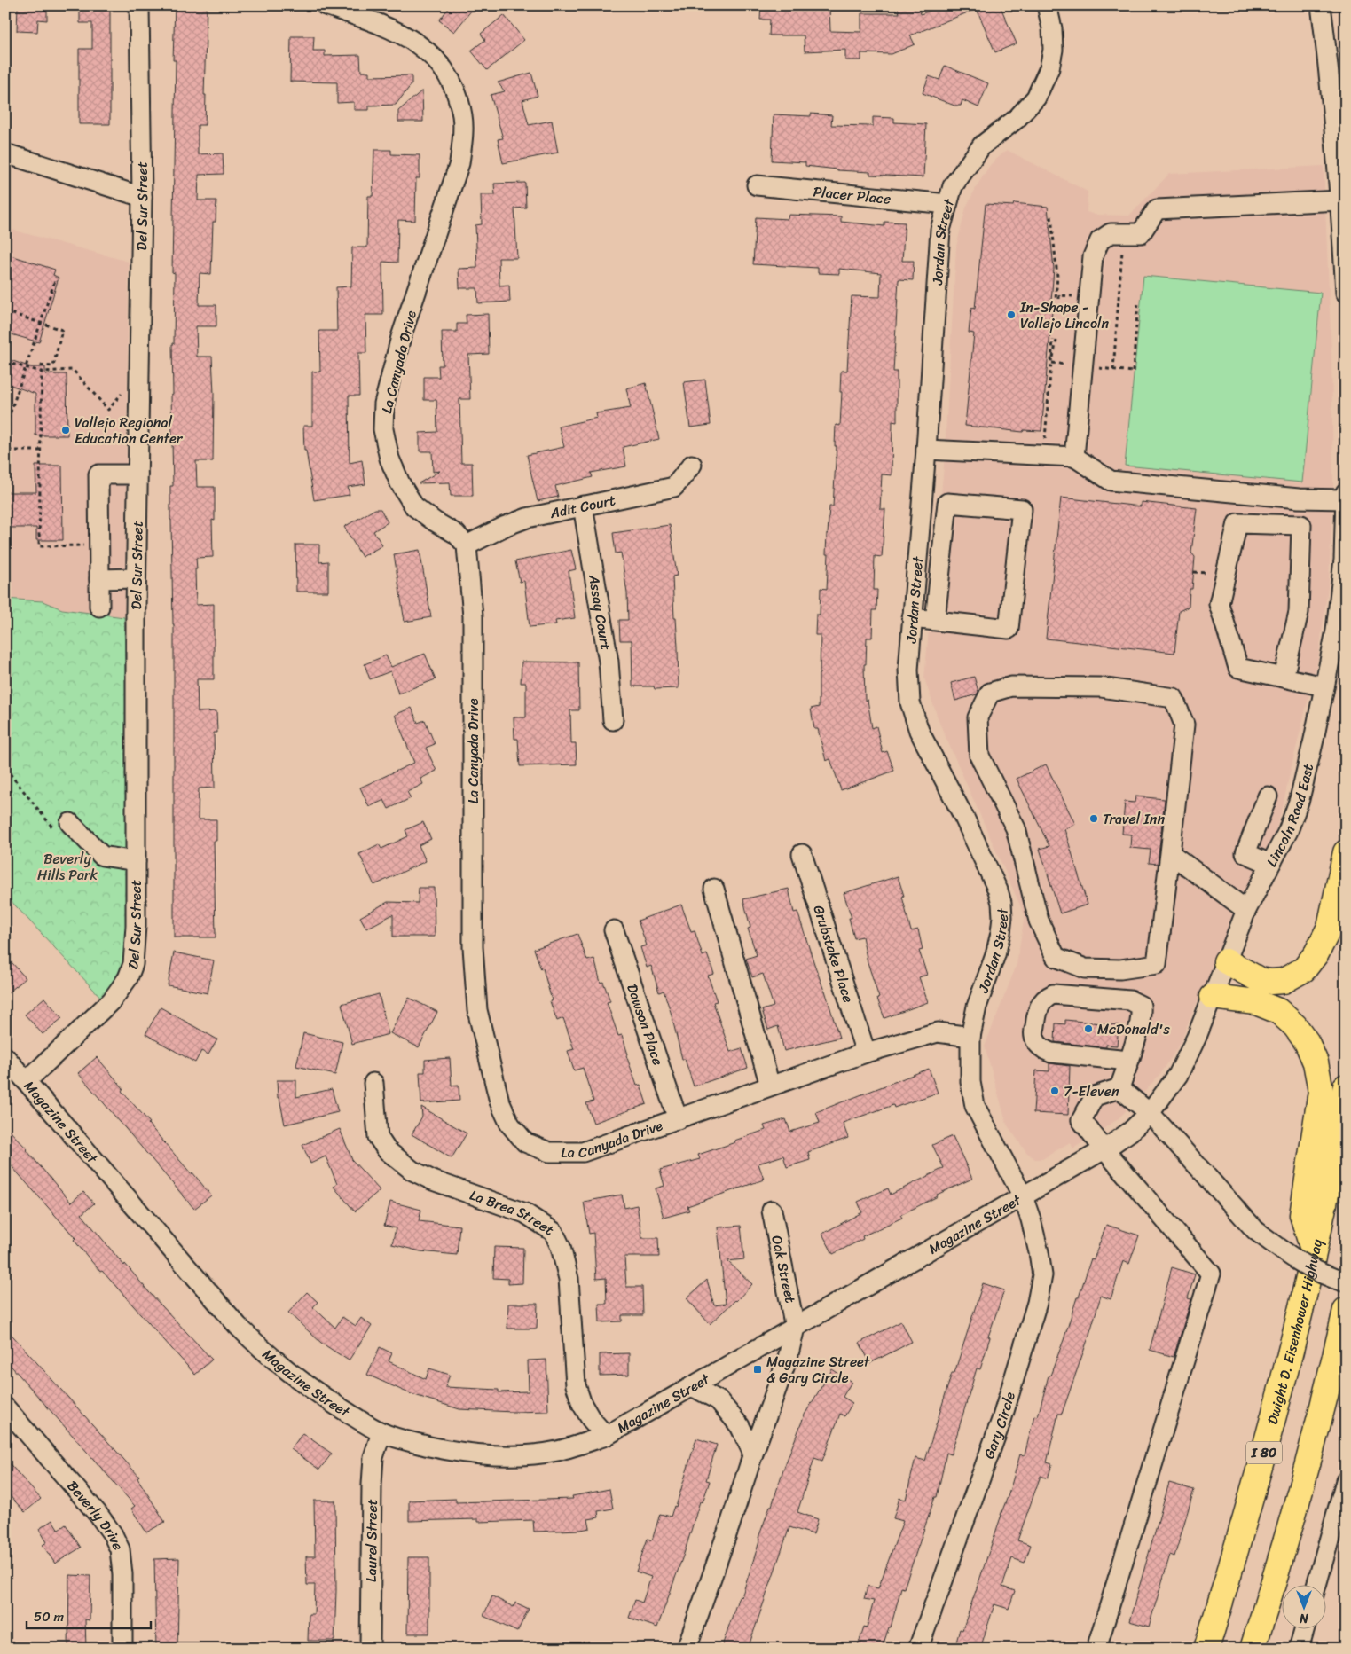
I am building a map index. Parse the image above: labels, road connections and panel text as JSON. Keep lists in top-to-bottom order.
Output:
{
  "streets": {
    "highway": ["Dwight D. Eisenhower Highway", "I 80"],
    "street": [
      "Placer Place",
      "Del Sur Street",
      "Jordan Street",
      "La Canyada Drive",
      "Adit Court",
      "Assay Court",
      "Lincoln Road East",
      "Grubstake Place",
      "Dawson Place",
      "Magazine Street",
      "La Brea Street",
      "Oak Street",
      "Gary Circle",
      "Beverly Drive",
      "Laurel Street"
    ]
  },
  "crossings": [
    ["Placer Place", "Jordan Street"],
    ["Del Sur Street", "Magazine Street"],
    ["Jordan Street", "La Canyada Drive"],
    ["Jordan Street", "Magazine Street"],
    ["Jordan Street", "Gary Circle"],
    ["La Canyada Drive", "Adit Court"],
    ["La Canyada Drive", "Grubstake Place"],
    ["La Canyada Drive", "Dawson Place"],
    ["Adit Court", "Assay Court"],
    ["Lincoln Road East", "Magazine Street"],
    ["Magazine Street", "La Brea Street"],
    ["Magazine Street", "Oak Street"],
    ["Magazine Street", "Gary Circle"],
    ["Magazine Street", "Laurel Street"]
  ],
  "parks": ["Beverly Hills Park"],
  "places": {
    "other": [
      "In-Shape - Vallejo Lincoln",
      "Vallejo Regional Education Center",
      "Travel Inn",
      "McDonald's",
      "7-Eleven"
    ],
    "transit": ["Magazine Street & Gary Circle"]
  },
  "scale_bar": "50 m",
  "north": "bottom"
}
